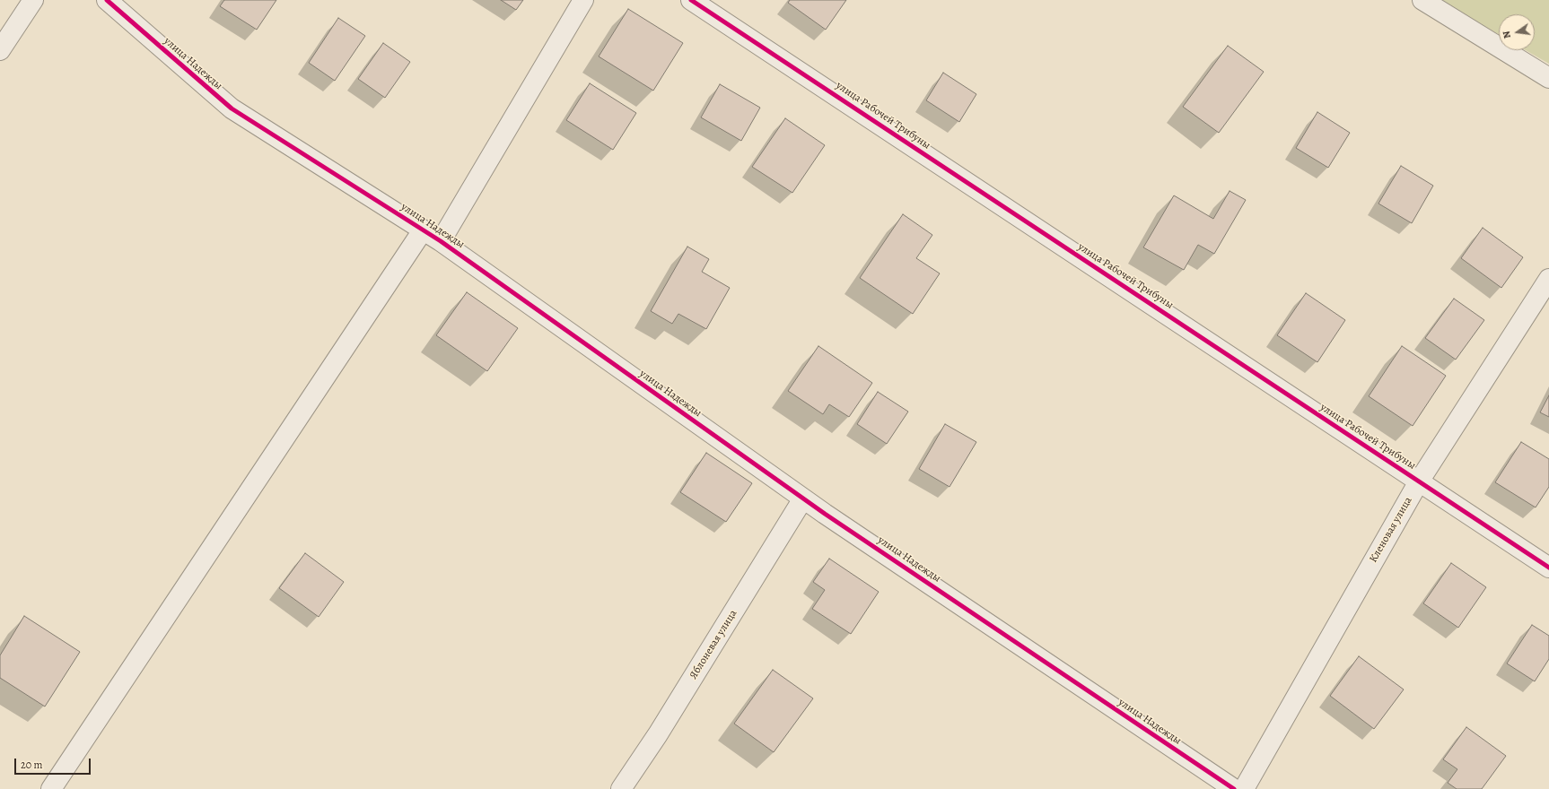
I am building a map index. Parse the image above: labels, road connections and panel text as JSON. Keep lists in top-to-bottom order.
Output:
{
  "streets": {
    "street": [
      "улица Надежды",
      "улица Рабочей Трибуны",
      "Кленовая улица",
      "Яблоневая улица"
    ]
  },
  "crossings": [
    ["улица Надежды", "Яблоневая улица"],
    ["улица Рабочей Трибуны", "Кленовая улица"]
  ],
  "scale_bar": "20 m",
  "north": "left"
}
